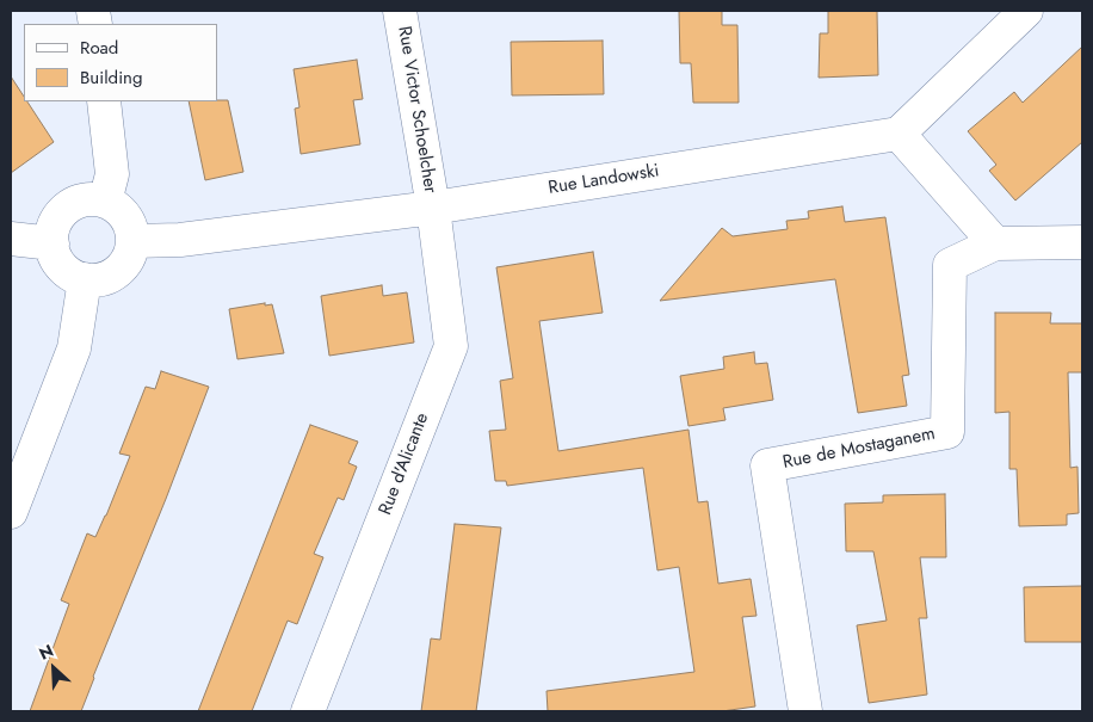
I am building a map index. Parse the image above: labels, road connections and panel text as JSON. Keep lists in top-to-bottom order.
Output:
{
  "streets": {
    "street": [
      "Rue Victor Schoelcher",
      "Rue Landowski",
      "Rue de Mostaganem",
      "Rue d'Alicante"
    ]
  },
  "crossings": [
    ["Rue Victor Schoelcher", "Rue Landowski"],
    ["Rue Victor Schoelcher", "Rue d'Alicante"],
    ["Rue Landowski", "Rue d'Alicante"]
  ],
  "legend": ["Road", "Building"],
  "north": "top left"
}
